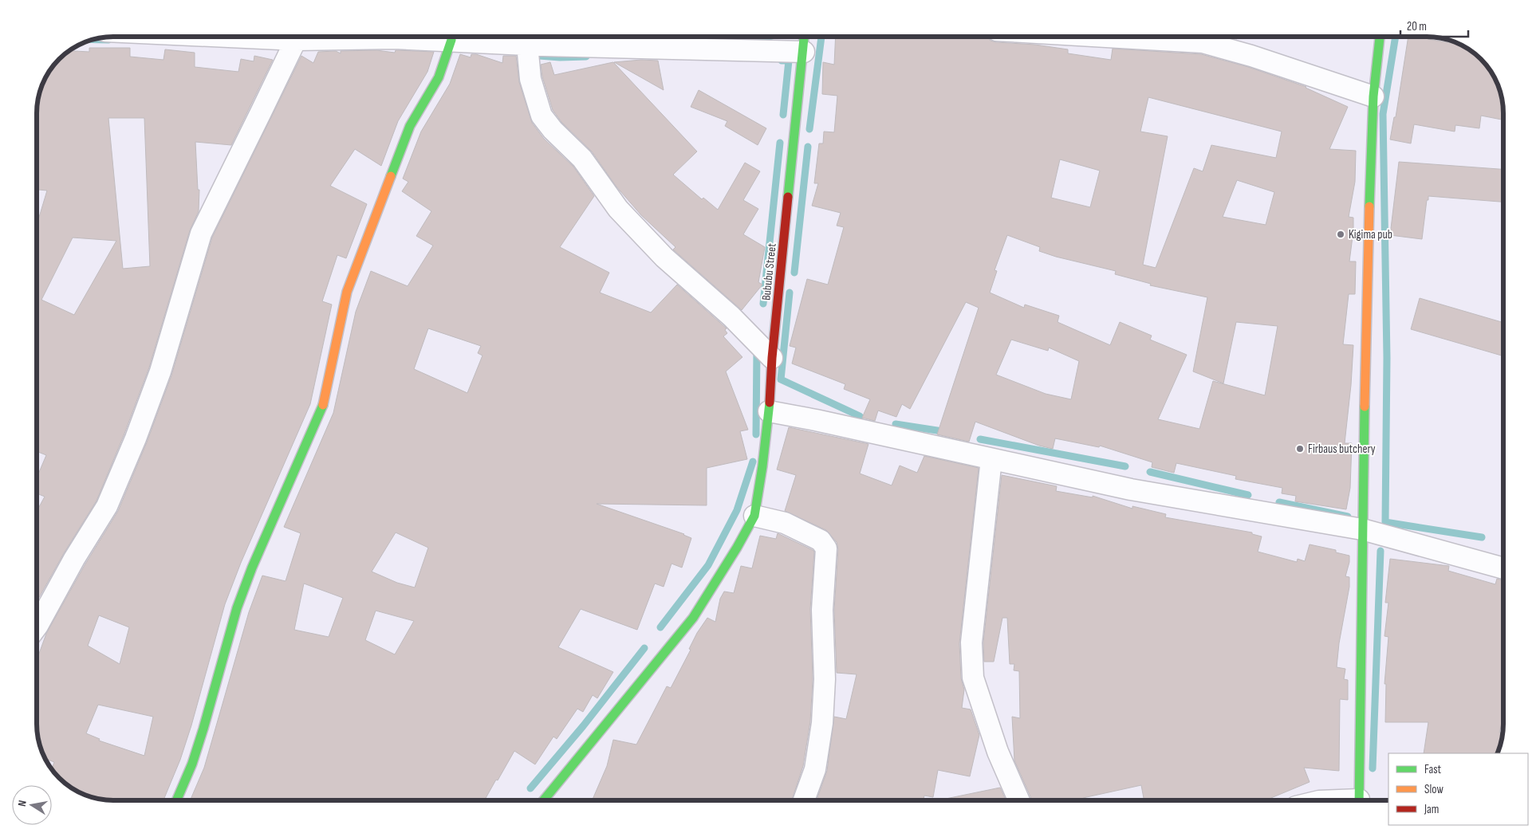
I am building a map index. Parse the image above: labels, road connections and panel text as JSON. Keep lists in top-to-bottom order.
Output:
{
  "streets": {
    "street": ["Bububu Street"]
  },
  "places": ["Kigima pub", "Firbaus butchery"],
  "legend": ["Fast", "Slow", "Jam"],
  "scale_bar": "20 m",
  "north": "left"
}
